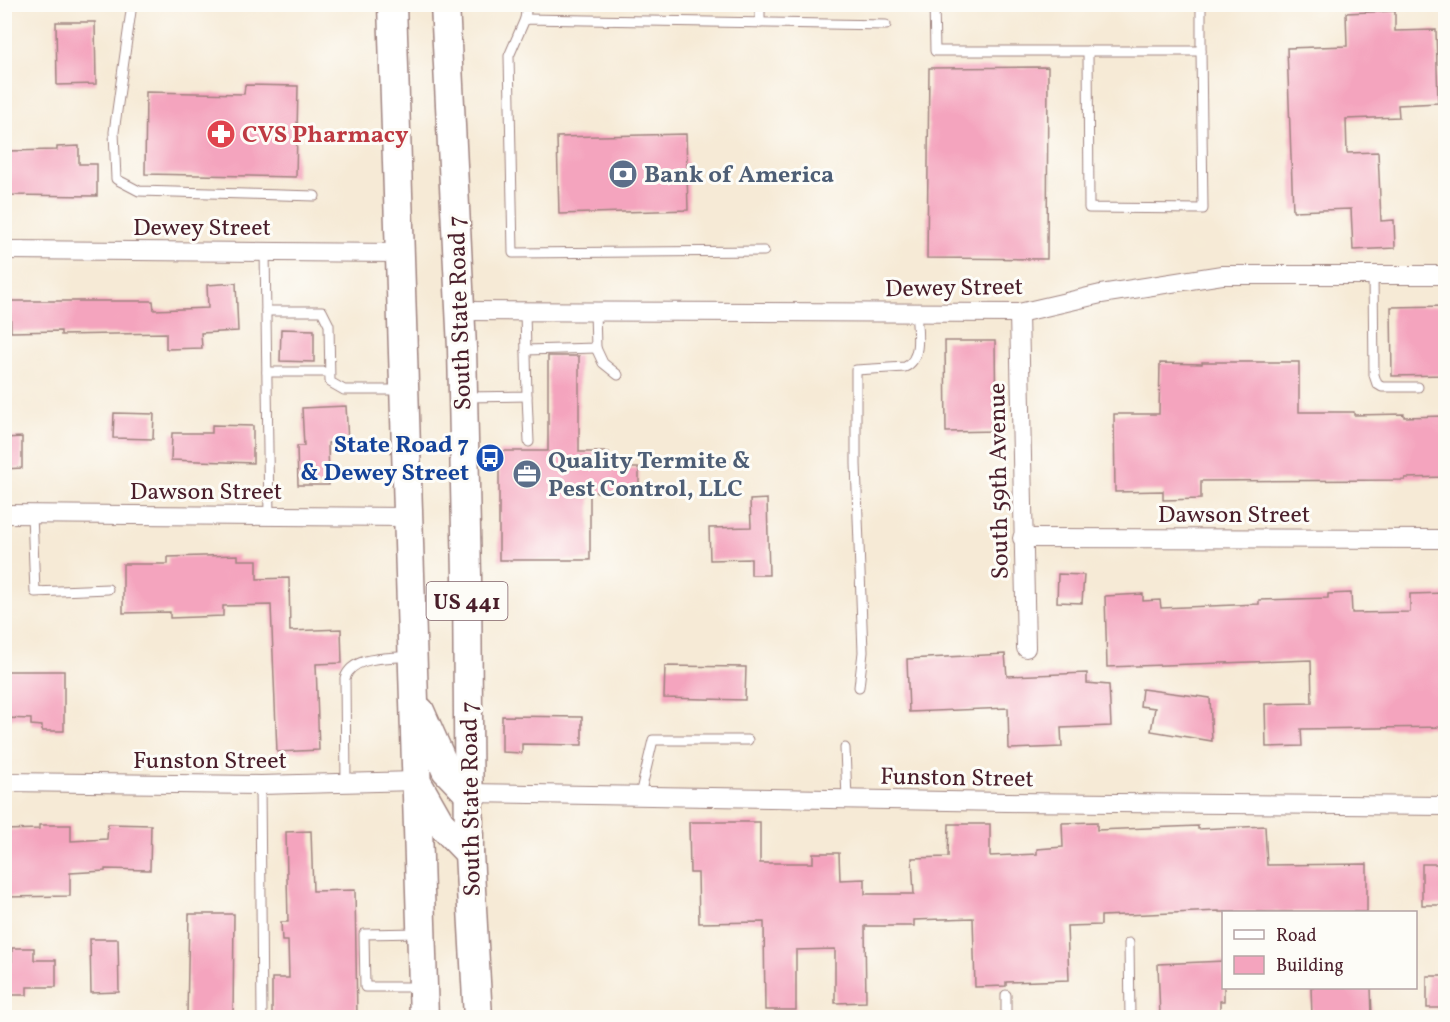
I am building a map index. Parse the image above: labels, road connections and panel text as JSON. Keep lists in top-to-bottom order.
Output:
{
  "streets": {
    "main road": ["South State Road 7", "US 441"],
    "street": [
      "Dewey Street",
      "South 59th Avenue",
      "Dawson Street",
      "Funston Street"
    ]
  },
  "crossings": [
    ["Dewey Street", "South State Road 7"],
    ["Dewey Street", "South 59th Avenue"],
    ["Dewey Street", "US 441"],
    ["South State Road 7", "Funston Street"],
    ["South 59th Avenue", "Dawson Street"],
    ["Dawson Street", "US 441"],
    ["US 441", "Funston Street"]
  ],
  "places": {
    "pharmacy": ["CVS Pharmacy"],
    "bank": ["Bank of America"],
    "bus stop": ["State Road 7 & Dewey Street"],
    "office": ["Quality Termite & Pest Control, LLC"]
  },
  "legend": ["Road", "Building"]
}
